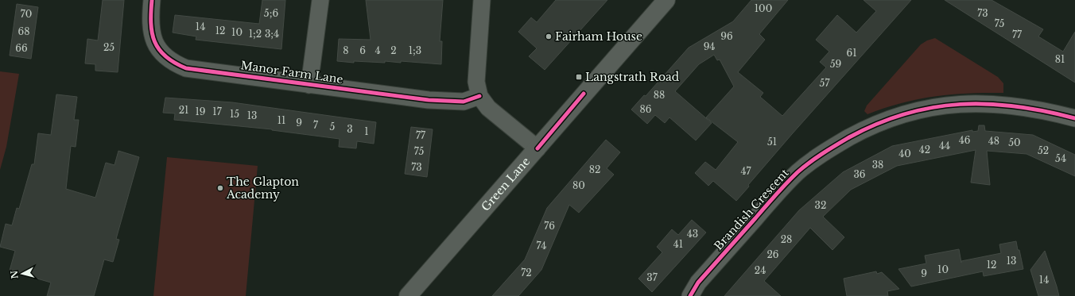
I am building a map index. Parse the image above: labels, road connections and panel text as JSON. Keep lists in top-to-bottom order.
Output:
{
  "streets": {
    "street": ["Manor Farm Lane", "Green Lane", "Brandish Crescent"]
  },
  "places": {
    "other": ["Fairham House", "The Glapton Academy"],
    "transit": ["Langstrath Road"]
  },
  "house_numbers": [
    "100",
    "5;6",
    "73",
    "70",
    "75",
    "14",
    "12",
    "68",
    "10",
    "1;2",
    "3;4",
    "77",
    "96",
    "94",
    "25",
    "66",
    "8",
    "6",
    "4",
    "2",
    "1;3",
    "61",
    "81",
    "59",
    "57",
    "88",
    "86",
    "21",
    "19",
    "17",
    "15",
    "13",
    "11",
    "9",
    "7",
    "5",
    "3",
    "1",
    "77",
    "46",
    "48",
    "51",
    "50",
    "44",
    "42",
    "52",
    "75",
    "40",
    "54",
    "38",
    "73",
    "82",
    "47",
    "36",
    "80",
    "32",
    "76",
    "43",
    "28",
    "41",
    "74",
    "26",
    "13",
    "12",
    "10",
    "24",
    "72",
    "9",
    "37",
    "14"
  ],
  "north": "left"
}
